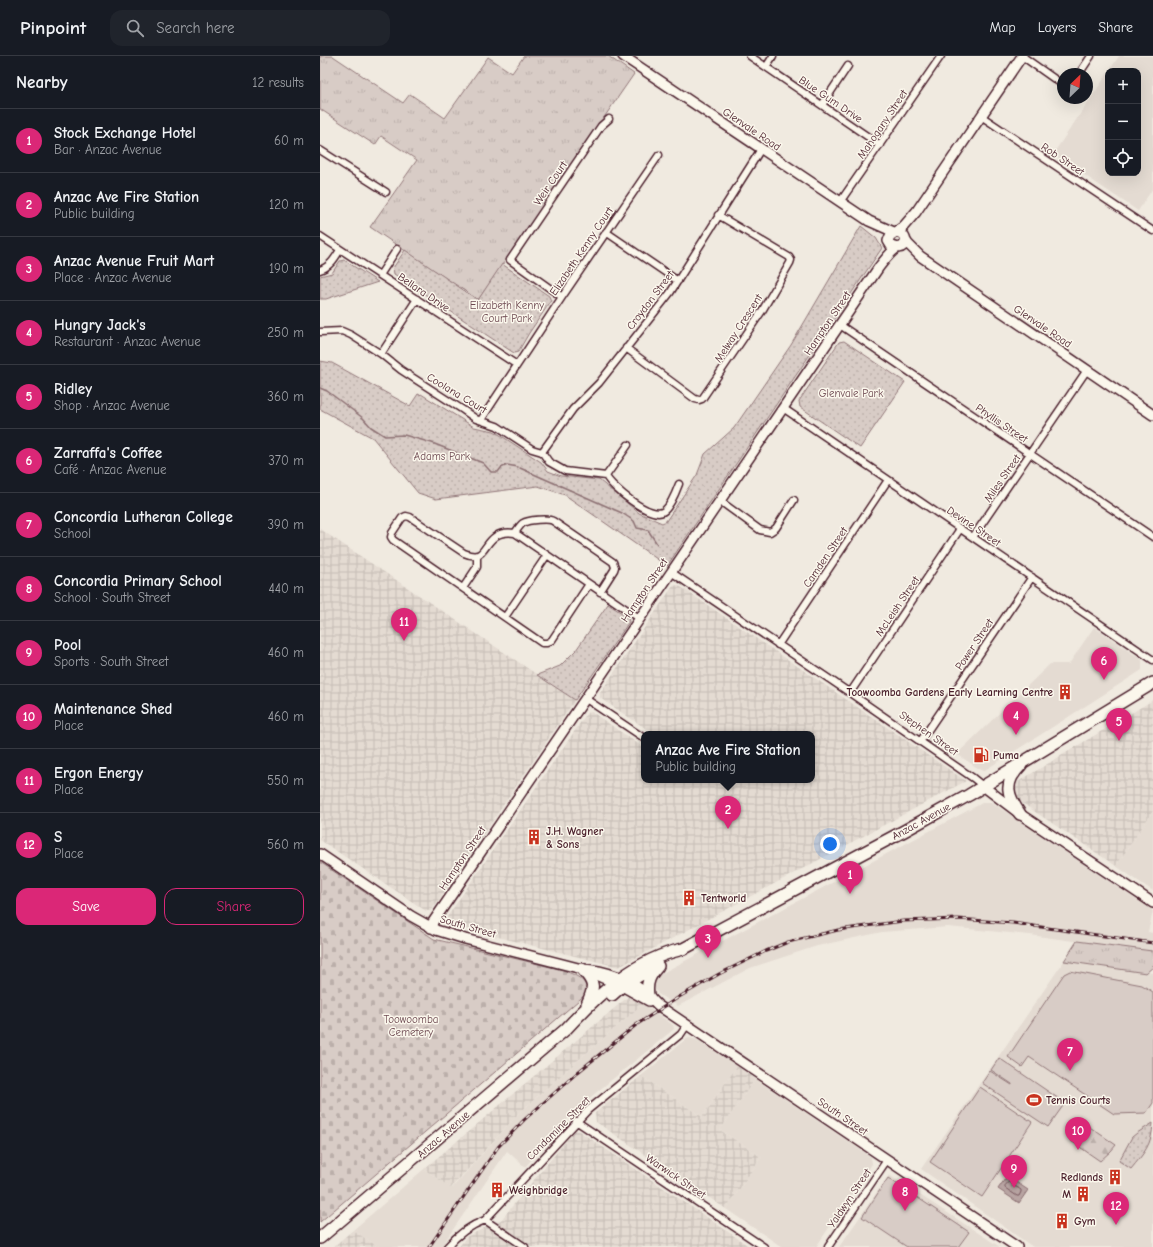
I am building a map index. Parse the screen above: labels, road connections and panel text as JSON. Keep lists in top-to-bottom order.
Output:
{
  "streets": {
    "highway": ["Anzac Avenue"],
    "street": [
      "Blue Gum Drive",
      "Mahogany Street",
      "Glenvale Road",
      "Rob Street",
      "Weir Court",
      "Elizabeth Kenny Court",
      "Bellara Drive",
      "Croydon Street",
      "Hampton Street",
      "Melway Crescent",
      "Coolana Court",
      "Phyllis Street",
      "Miles Street",
      "Devine Street",
      "Camden Street",
      "McLeish Street",
      "Power Street",
      "Stephen Street",
      "South Street",
      "Condamine Street",
      "Warwick Street",
      "Yaldwyn Street"
    ]
  },
  "crossings": [
    ["Blue Gum Drive", "Mahogany Street"],
    ["Mahogany Street", "Glenvale Road"],
    ["Glenvale Road", "Croydon Street"],
    ["Glenvale Road", "Hampton Street"],
    ["Glenvale Road", "Miles Street"],
    ["Weir Court", "Elizabeth Kenny Court"],
    ["Elizabeth Kenny Court", "Bellara Drive"],
    ["Elizabeth Kenny Court", "Coolana Court"],
    ["Croydon Street", "Melway Crescent"],
    ["Croydon Street", "Coolana Court"],
    ["Hampton Street", "Phyllis Street"],
    ["Hampton Street", "Devine Street"],
    ["Hampton Street", "Stephen Street"],
    ["Hampton Street", "South Street"],
    ["Phyllis Street", "Miles Street"],
    ["Miles Street", "Devine Street"],
    ["Devine Street", "Camden Street"],
    ["Devine Street", "McLeish Street"],
    ["Devine Street", "Power Street"],
    ["Camden Street", "Stephen Street"],
    ["McLeish Street", "Stephen Street"],
    ["Power Street", "Stephen Street"],
    ["Stephen Street", "Anzac Avenue"],
    ["Anzac Avenue", "South Street"],
    ["South Street", "Condamine Street"],
    ["South Street", "Yaldwyn Street"],
    ["Condamine Street", "Warwick Street"]
  ],
  "parks": [
    "Elizabeth Kenny Court Park",
    "Glenvale Park",
    "Adams Park",
    "Toowoomba Cemetery"
  ],
  "places": {
    "building": [
      "Toowoomba Gardens Early Learning Centre",
      "J.H. Wagner & Sons",
      "Tentworld",
      "Redlands",
      "Weighbridge",
      "M",
      "Gym"
    ],
    "fuel station": ["Puma"],
    "sports": ["Tennis Courts"]
  },
  "north": "top right",
  "page": {
    "header": "Pinpoint",
    "search": "Search here",
    "nav": ["Map", "Layers", "Share"],
    "heading": ["Nearby", "12 results"],
    "map_buttons": ["+", "−"],
    "list": [
      {
        "mark": "1",
        "name": "Stock Exchange Hotel",
        "note": "Bar · Anzac Avenue",
        "value": "60 m"
      },
      {
        "mark": "2",
        "name": "Anzac Ave Fire Station",
        "note": "Public building",
        "value": "120 m"
      },
      {
        "mark": "3",
        "name": "Anzac Avenue Fruit Mart",
        "note": "Place · Anzac Avenue",
        "value": "190 m"
      },
      {
        "mark": "4",
        "name": "Hungry Jack's",
        "note": "Restaurant · Anzac Avenue",
        "value": "250 m"
      },
      {
        "mark": "5",
        "name": "Ridley",
        "note": "Shop · Anzac Avenue",
        "value": "360 m"
      },
      {
        "mark": "6",
        "name": "Zarraffa's Coffee",
        "note": "Café · Anzac Avenue",
        "value": "370 m"
      },
      {
        "mark": "7",
        "name": "Concordia Lutheran College",
        "note": "School",
        "value": "390 m"
      },
      {
        "mark": "8",
        "name": "Concordia Primary School",
        "note": "School · South Street",
        "value": "440 m"
      },
      {
        "mark": "9",
        "name": "Pool",
        "note": "Sports · South Street",
        "value": "460 m"
      },
      {
        "mark": "10",
        "name": "Maintenance Shed",
        "note": "Place",
        "value": "460 m"
      },
      {
        "mark": "11",
        "name": "Ergon Energy",
        "note": "Place",
        "value": "550 m"
      },
      {
        "mark": "12",
        "name": "S",
        "note": "Place",
        "value": "560 m"
      }
    ],
    "pins": [
      "11",
      "6",
      "4",
      "5",
      "2",
      "1",
      "3",
      "7",
      "10",
      "9",
      "8",
      "12"
    ],
    "popup": ["Anzac Ave Fire Station", "Public building"],
    "buttons": ["Save", "Share"]
  }
}
